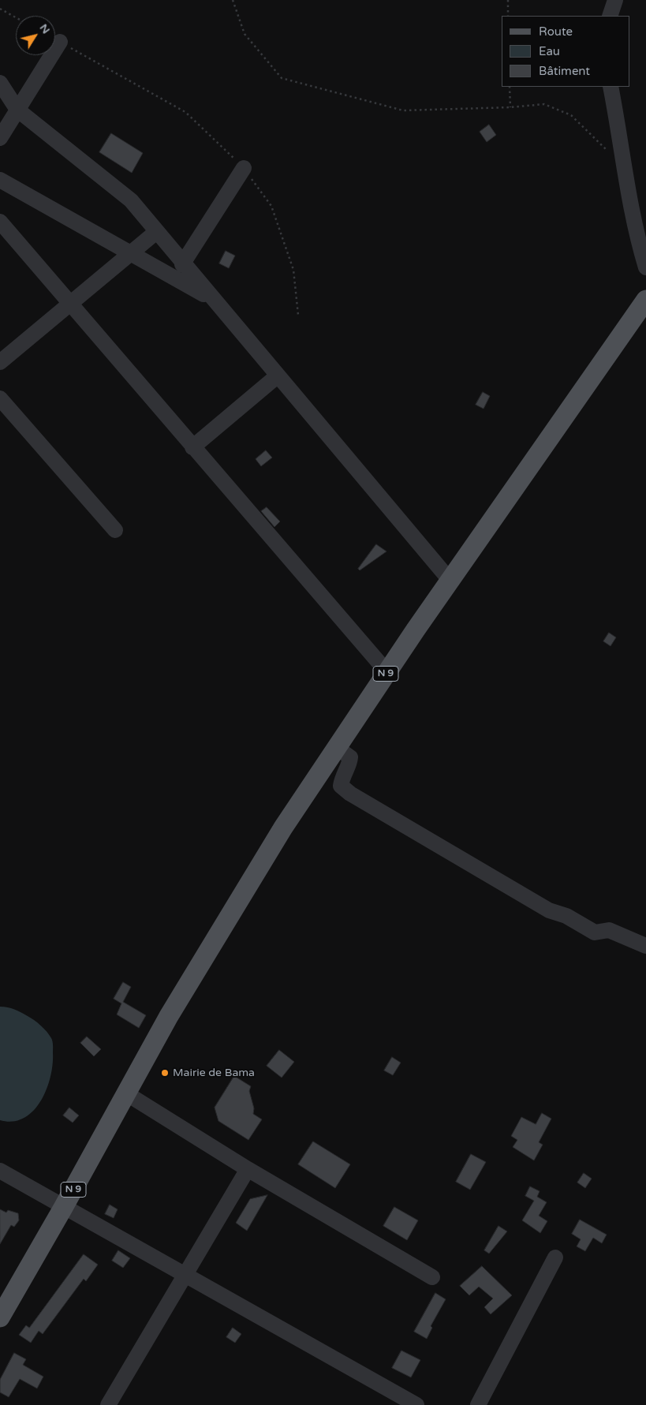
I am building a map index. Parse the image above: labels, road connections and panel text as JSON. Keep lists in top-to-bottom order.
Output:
{
  "streets": {
    "main road": ["N 9"]
  },
  "places": ["Mairie de Bama"],
  "legend": ["Route", "Eau", "Bâtiment"],
  "north": "top right"
}
